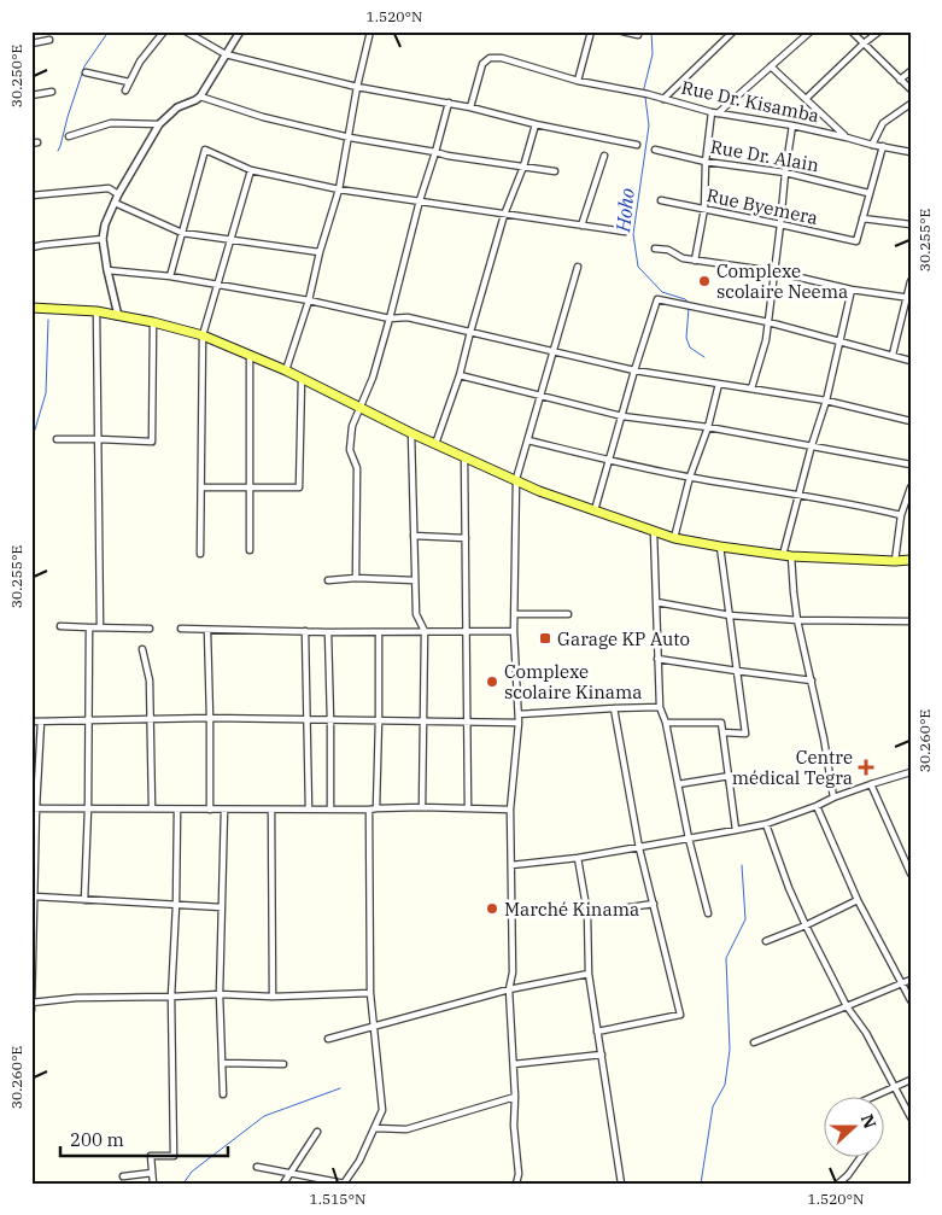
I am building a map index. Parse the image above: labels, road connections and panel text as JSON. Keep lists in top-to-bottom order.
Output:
{
  "streets": {
    "street": ["Rue Dr. Kisamba", "Rue Dr. Alain", "Rue Byemera"]
  },
  "water": ["Hoho"],
  "places": {
    "other": ["Complexe scolaire Neema", "Complexe scolaire Kinama", "Marché Kinama"],
    "transit": ["Garage KP Auto"],
    "health": ["Centre médical Tegra"]
  },
  "scale_bar": "200 m",
  "north": "right",
  "coordinates": [
    "1.520°N",
    "30.250°E",
    "30.255°E",
    "30.260°E",
    "1.515°N"
  ]
}
